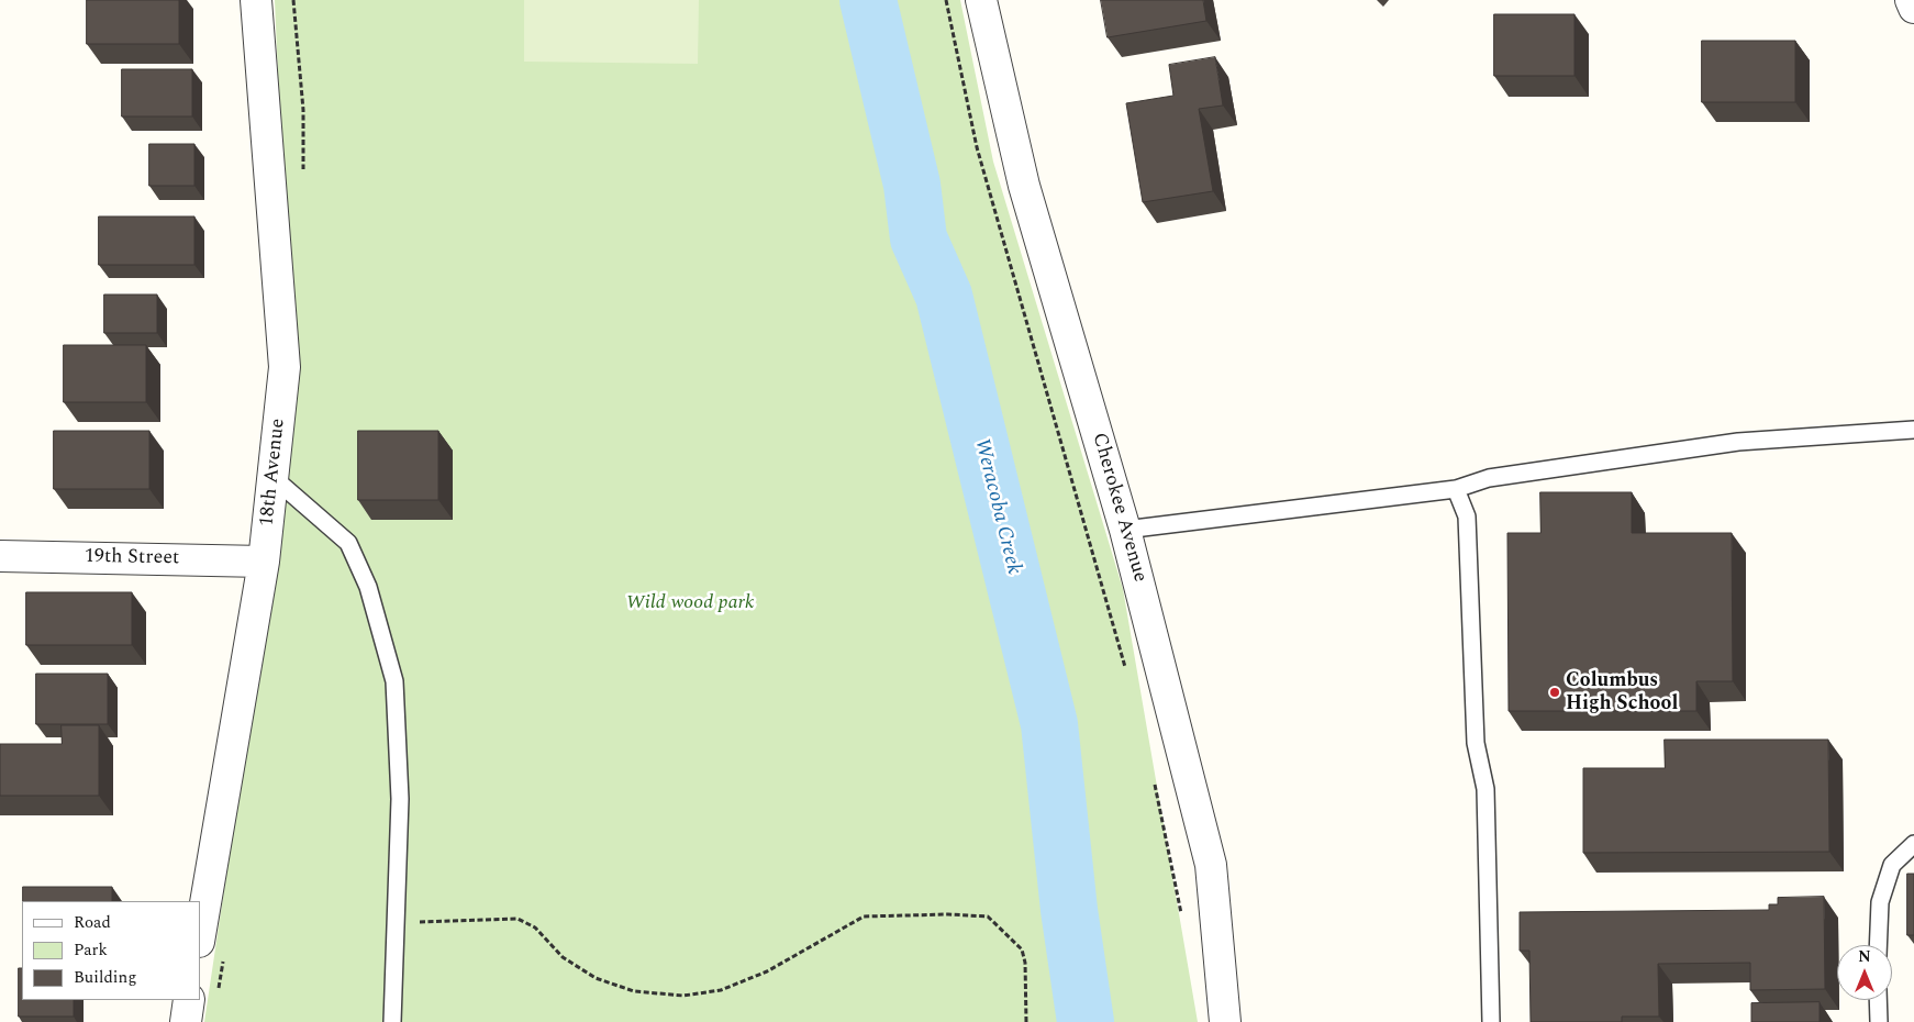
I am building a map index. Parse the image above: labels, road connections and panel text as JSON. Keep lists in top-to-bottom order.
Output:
{
  "streets": {
    "street": ["18th Avenue", "Cherokee Avenue", "19th Street"]
  },
  "crossings": [
    ["18th Avenue", "19th Street"]
  ],
  "water": ["Weracoba Creek"],
  "parks": ["Wild wood park"],
  "places": ["Columbus High School"],
  "legend": ["Road", "Park", "Building"],
  "north": "top"
}
